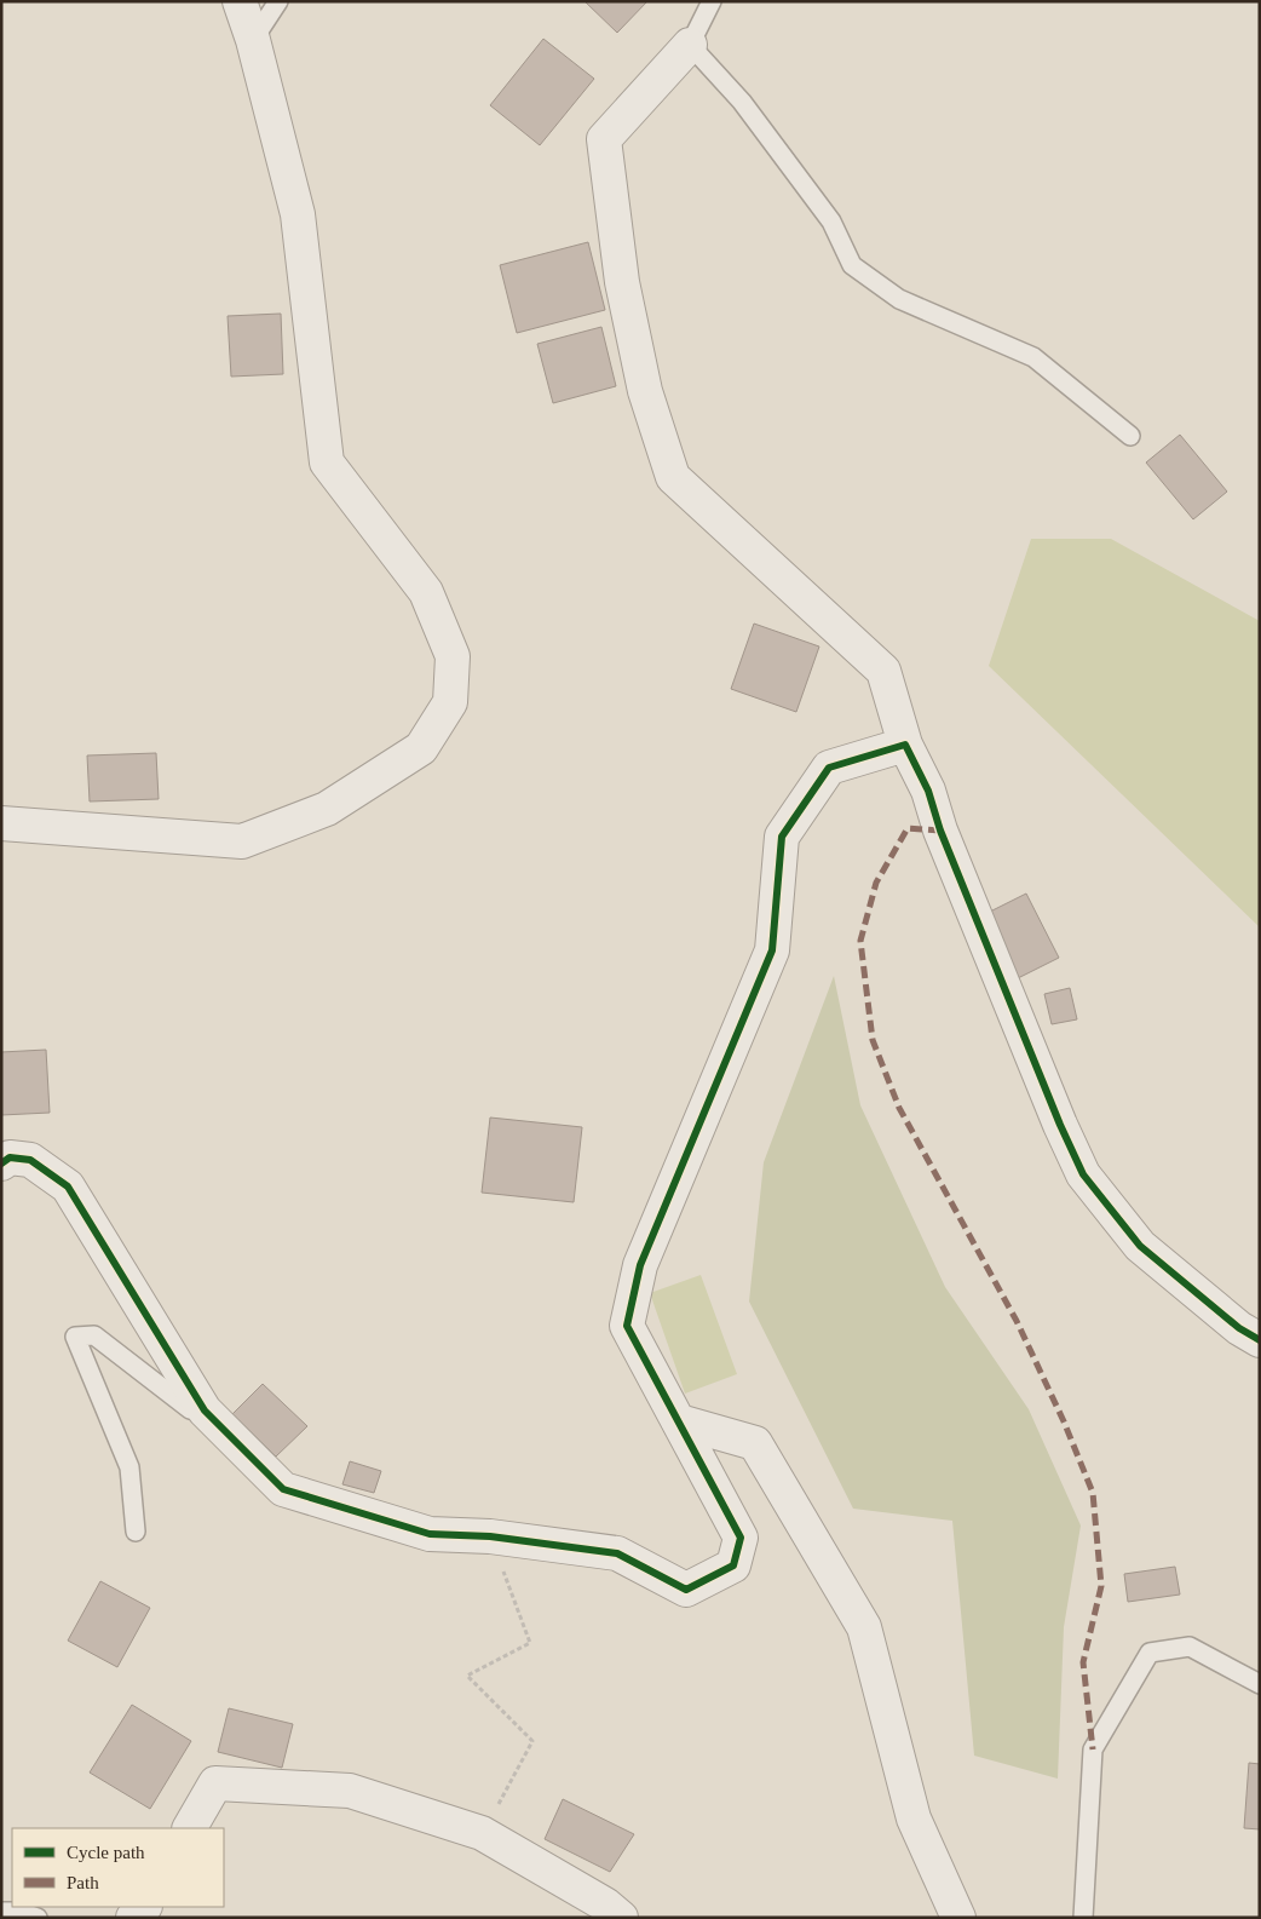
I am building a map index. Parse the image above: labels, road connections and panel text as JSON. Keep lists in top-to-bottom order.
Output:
{
  "legend": ["Cycle path", "Path"]
}
